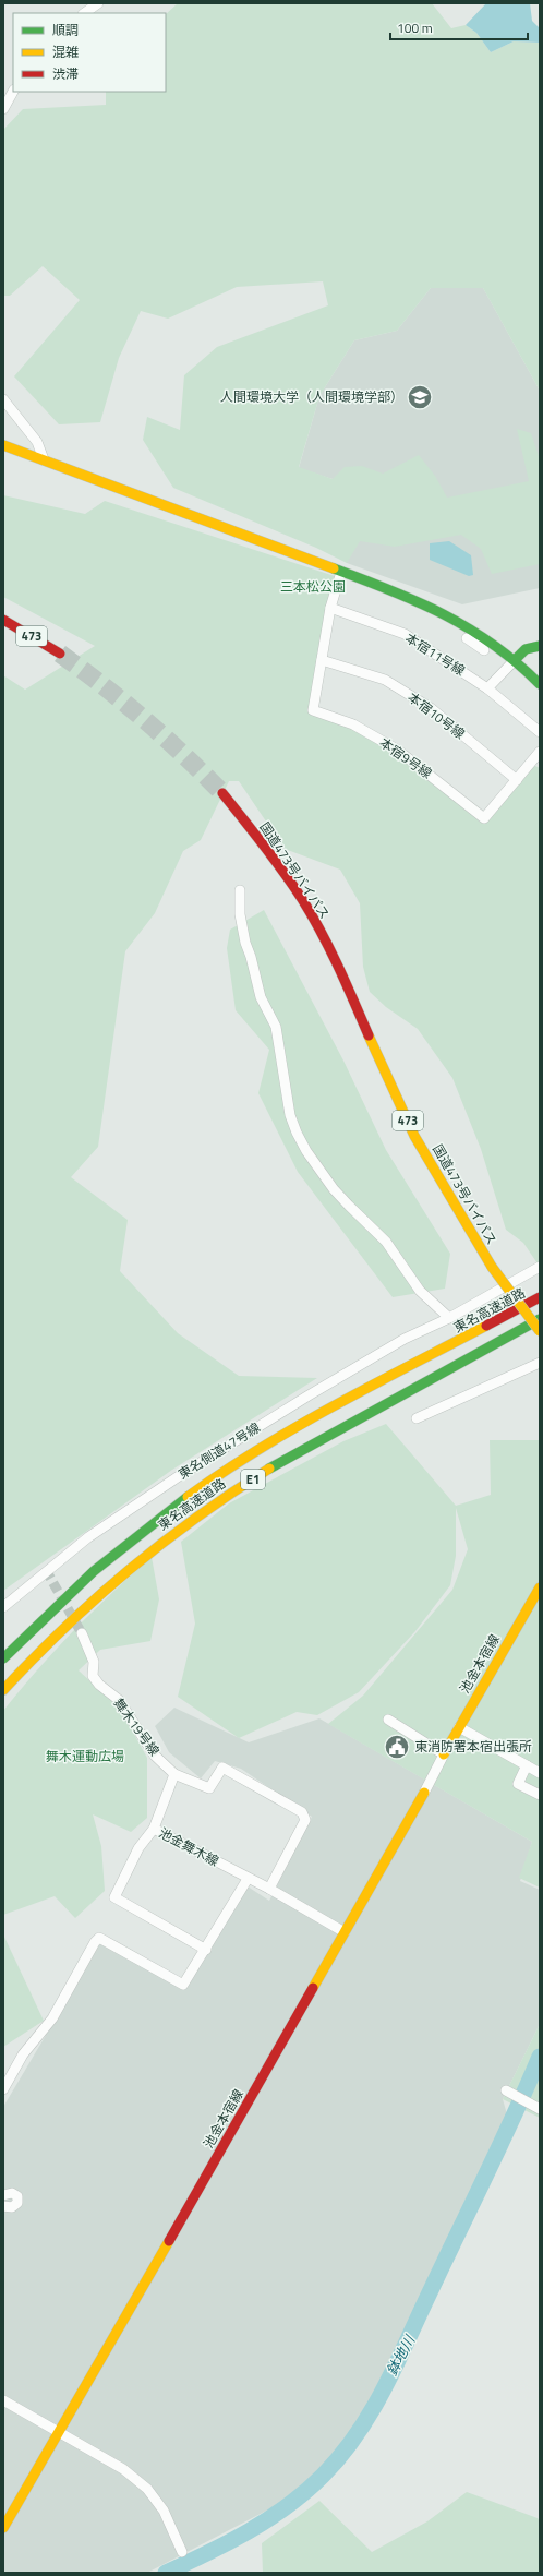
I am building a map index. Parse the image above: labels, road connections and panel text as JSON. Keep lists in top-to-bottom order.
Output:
{
  "streets": {
    "main road": [
      "473",
      "国道473号バイパス",
      "東名高速道路",
      "E1",
      "池金本宿線"
    ],
    "street": [
      "本宿11号線",
      "本宿10号線",
      "本宿9号線",
      "東名側道47号線",
      "舞木19号線",
      "池金舞木線"
    ]
  },
  "crossings": [
    ["本宿11号線", "本宿9号線"],
    ["本宿10号線", "本宿9号線"]
  ],
  "water": ["鉢地川"],
  "parks": ["三本松公園", "舞木運動広場"],
  "places": {
    "school or university": ["人間環境大学（人間環境学部）"],
    "public building": ["東消防署本宿出張所"]
  },
  "legend": ["順調", "混雑", "渋滞"],
  "scale_bar": "100 m"
}
